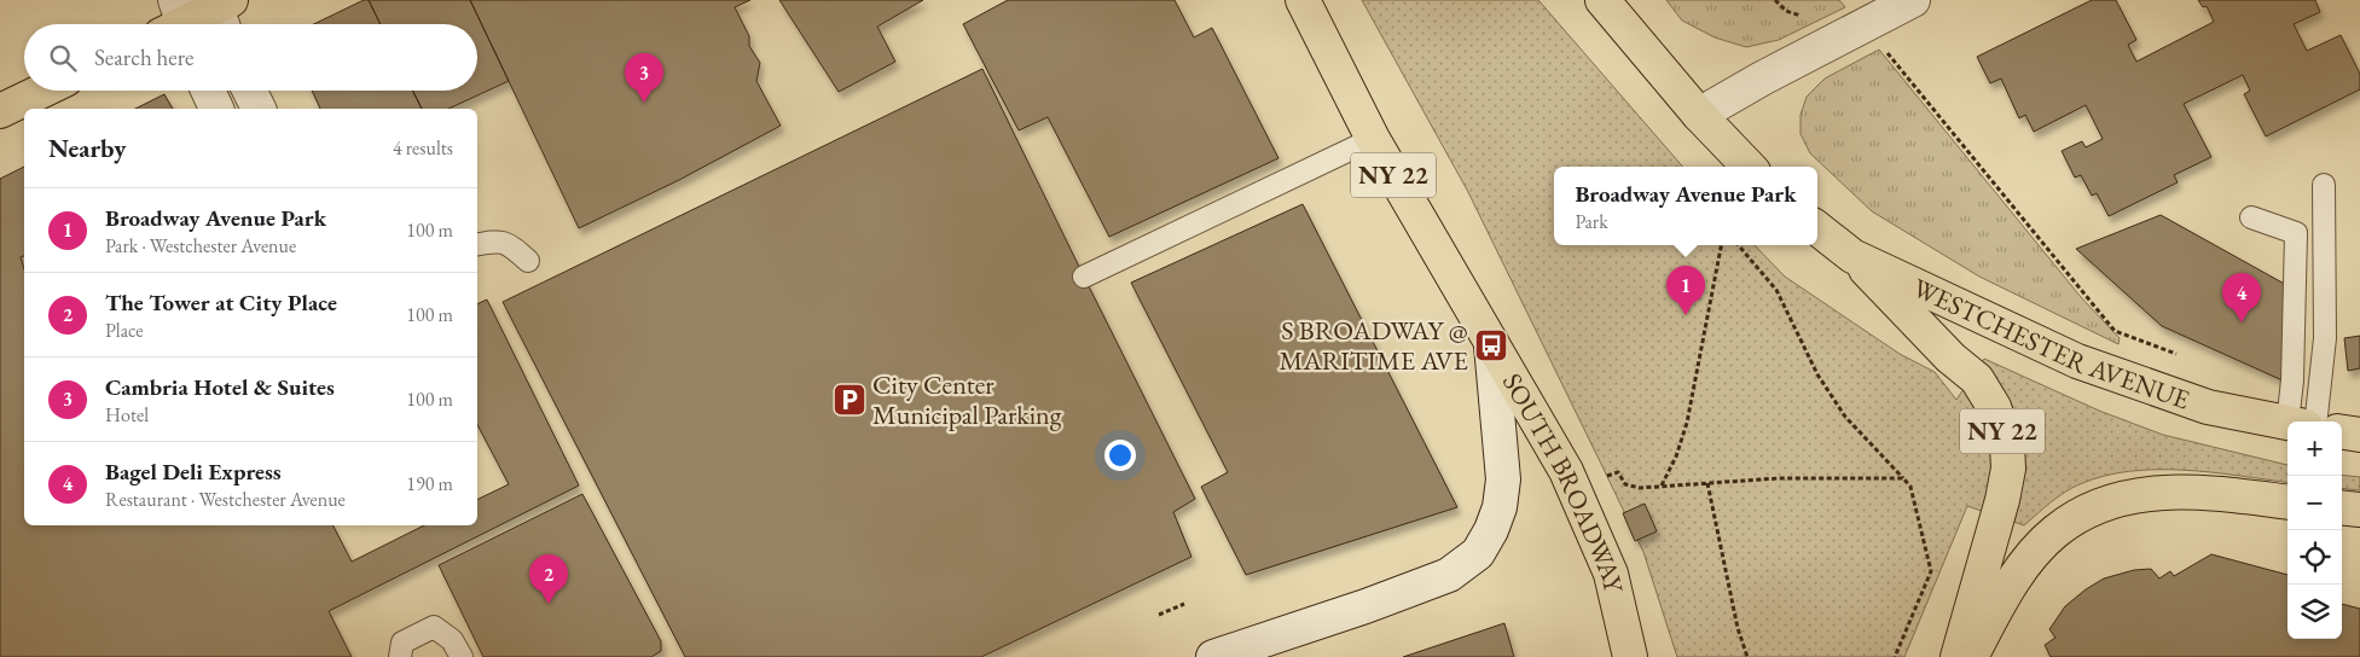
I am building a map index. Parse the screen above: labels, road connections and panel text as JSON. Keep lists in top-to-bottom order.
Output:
{
  "streets": {
    "main road": ["NY 22", "WESTCHESTER AVENUE", "SOUTH BROADWAY"]
  },
  "crossings": [
    ["NY 22", "WESTCHESTER AVENUE"]
  ],
  "places": {
    "bus stop": ["S BROADWAY @ MARITIME AVE"],
    "parking": ["City Center Municipal Parking"]
  },
  "page": {
    "search": "Search here",
    "pins": [
      "3",
      "1",
      "4",
      "2"
    ],
    "heading": ["Nearby", "4 results"],
    "popup": ["Broadway Avenue Park", "Park"],
    "list": [
      {
        "mark": "1",
        "name": "Broadway Avenue Park",
        "note": "Park · Westchester Avenue",
        "value": "100 m"
      },
      {
        "mark": "2",
        "name": "The Tower at City Place",
        "note": "Place",
        "value": "100 m"
      },
      {
        "mark": "3",
        "name": "Cambria Hotel & Suites",
        "note": "Hotel",
        "value": "100 m"
      },
      {
        "mark": "4",
        "name": "Bagel Deli Express",
        "note": "Restaurant · Westchester Avenue",
        "value": "190 m"
      }
    ],
    "map_buttons": ["+", "−"]
  }
}
